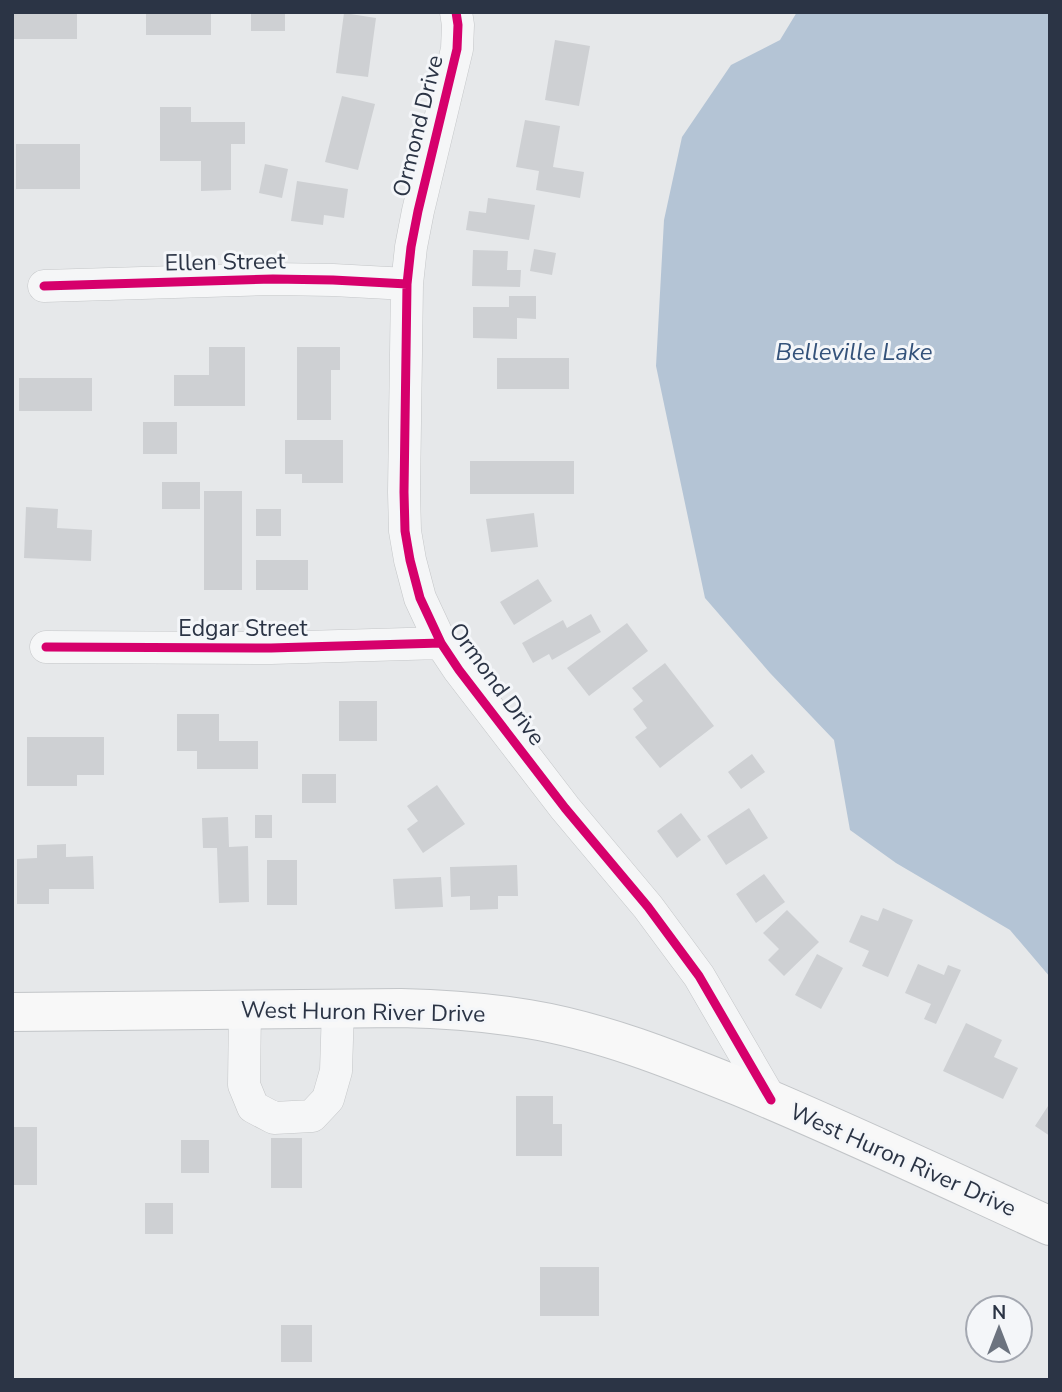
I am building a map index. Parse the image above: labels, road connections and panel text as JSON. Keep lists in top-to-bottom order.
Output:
{
  "streets": {
    "main road": ["West Huron River Drive"],
    "street": ["Ormond Drive", "Ellen Street", "Edgar Street"]
  },
  "crossings": [
    ["Ormond Drive", "Ellen Street"],
    ["Ormond Drive", "Edgar Street"],
    ["Ormond Drive", "West Huron River Drive"]
  ],
  "water": ["Belleville Lake"],
  "north": "top"
}
